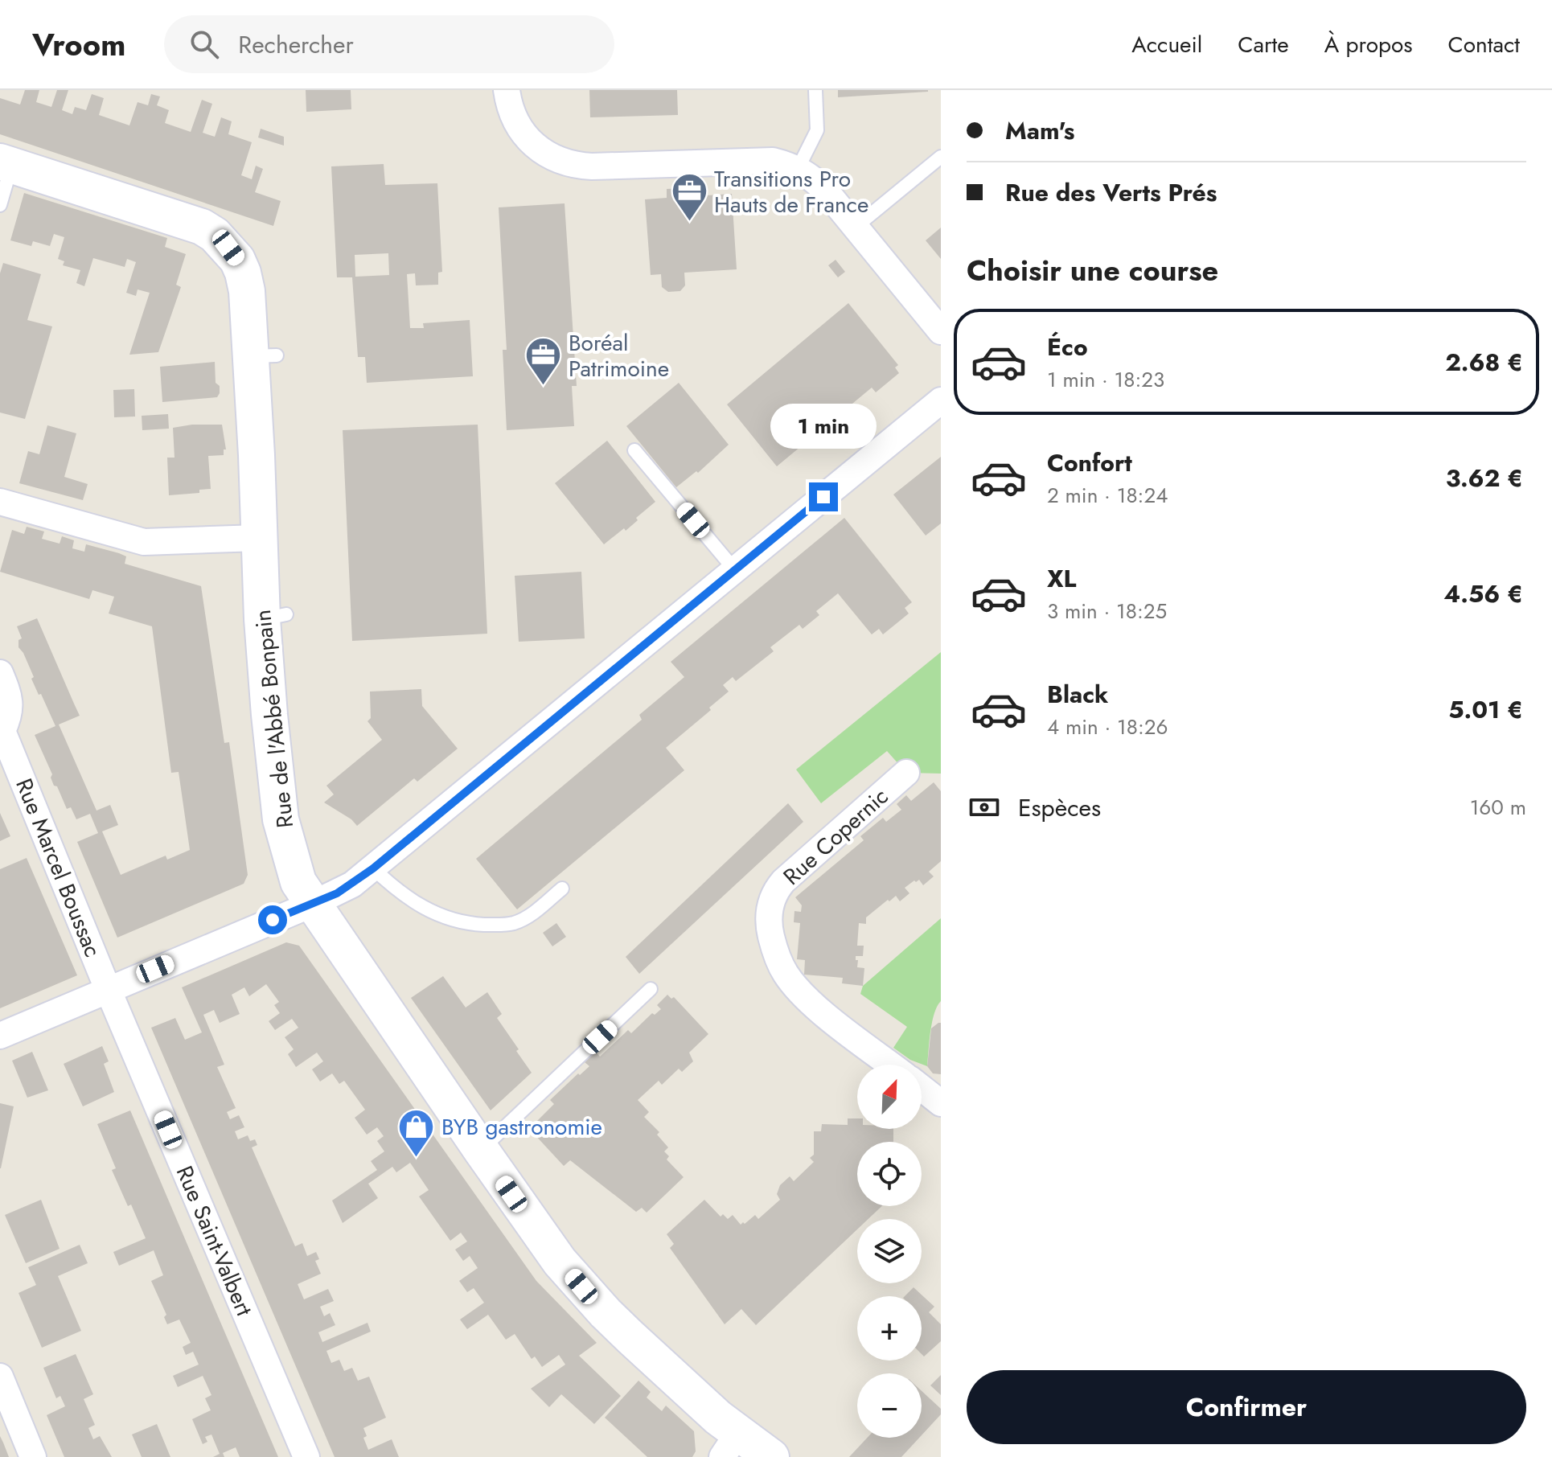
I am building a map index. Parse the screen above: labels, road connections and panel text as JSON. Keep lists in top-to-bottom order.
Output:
{
  "streets": {
    "street": [
      "Rue de l'Abbé Bonpain",
      "Rue Copernic",
      "Rue Marcel Boussac",
      "Rue Saint-Valbert"
    ]
  },
  "crossings": [
    ["Rue Marcel Boussac", "Rue Saint-Valbert"]
  ],
  "places": {
    "office": ["Transitions Pro Hauts de France", "Boréal Patrimoine"],
    "shop": ["BYB gastronomie"]
  },
  "north": "top right",
  "page": {
    "header": "Vroom",
    "search": "Rechercher",
    "nav": [
      "Accueil",
      "Carte",
      "À propos",
      "Contact"
    ],
    "banner": ["Mam's", "Rue des Verts Prés"],
    "heading": "Choisir une course",
    "list": [
      {
        "name": "Éco",
        "note": "1 min · 18:23",
        "value": "2.68 €"
      },
      {
        "name": "Confort",
        "note": "2 min · 18:24",
        "value": "3.62 €"
      },
      {
        "name": "XL",
        "note": "3 min · 18:25",
        "value": "4.56 €"
      },
      {
        "name": "Black",
        "note": "4 min · 18:26",
        "value": "5.01 €"
      }
    ],
    "bubble": "1 min",
    "pay": ["Espèces", "160 m"],
    "map_buttons": ["+", "−"],
    "buttons": "Confirmer"
  }
}
